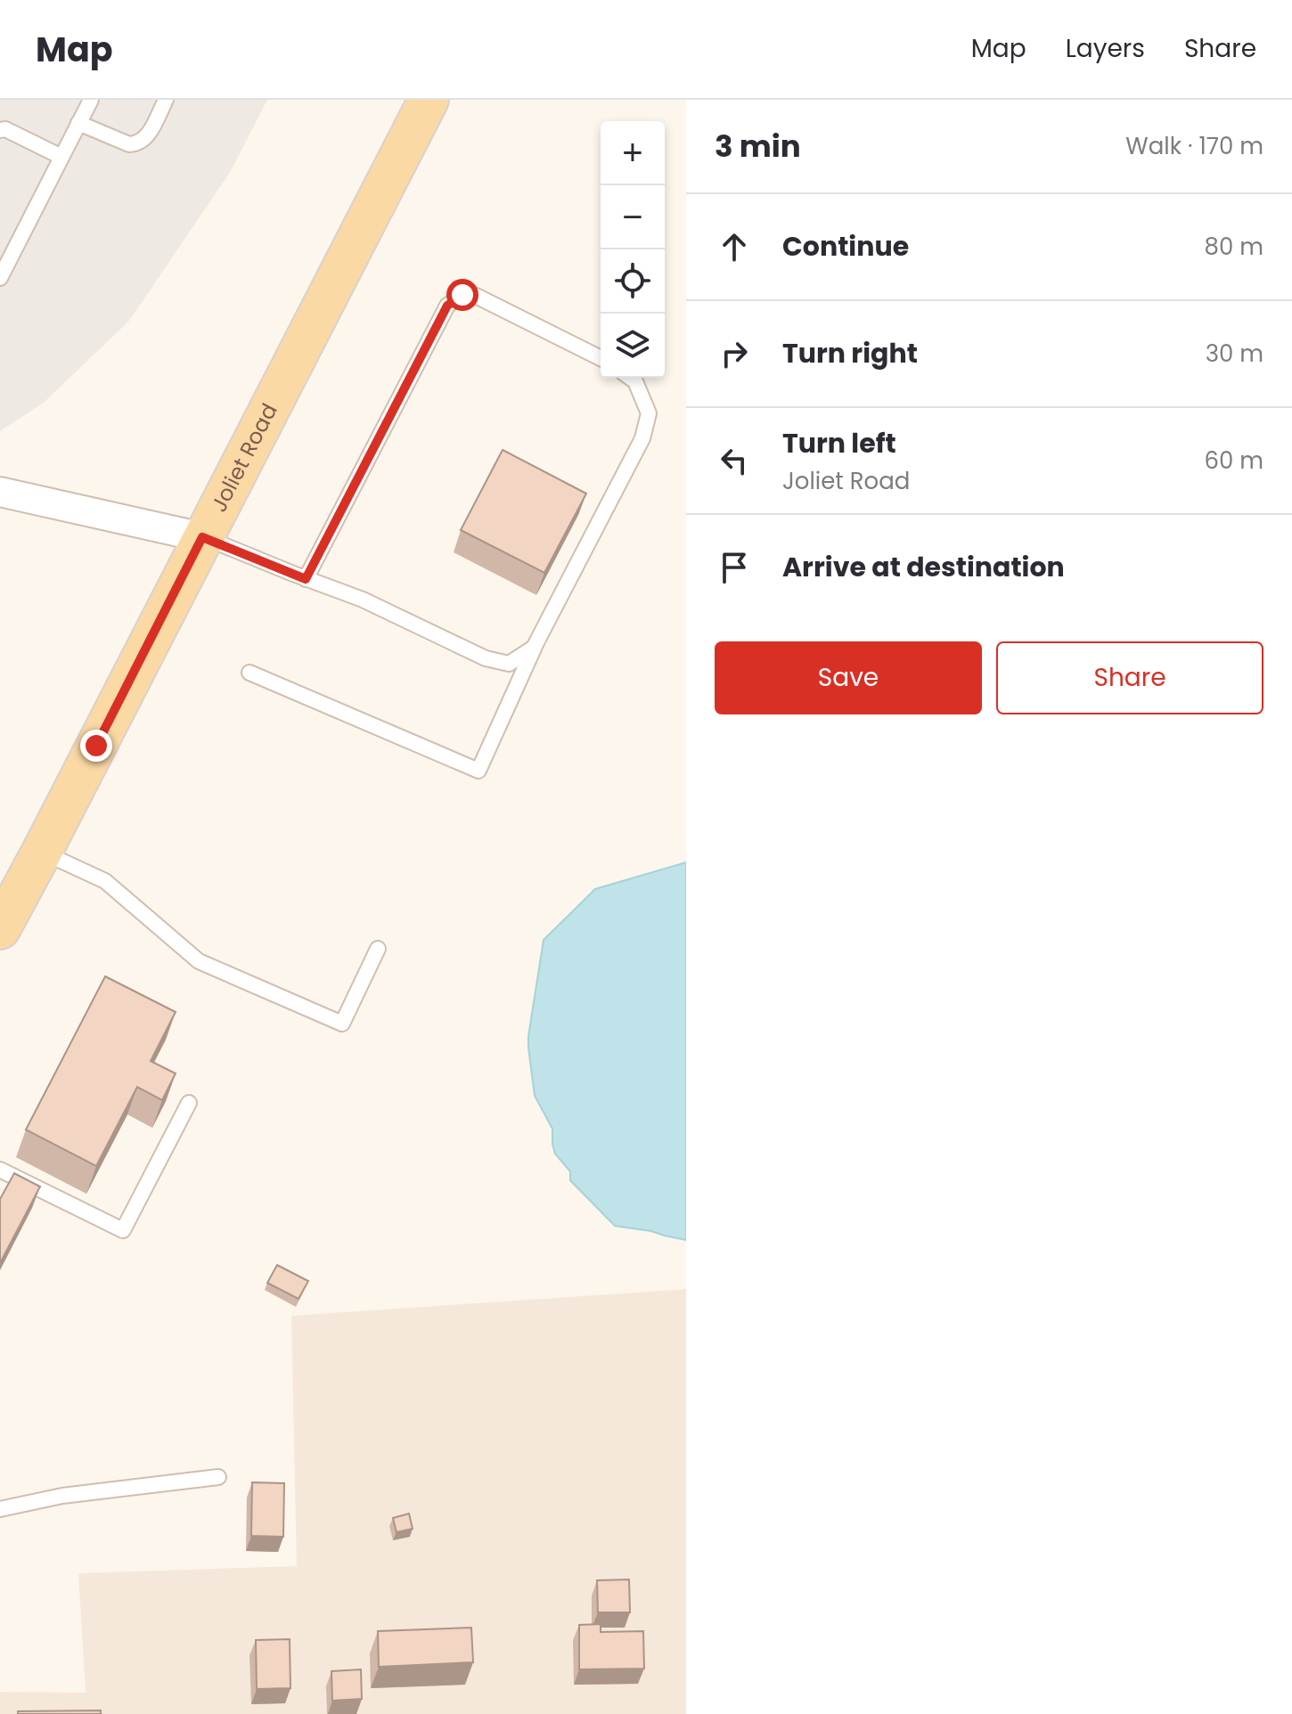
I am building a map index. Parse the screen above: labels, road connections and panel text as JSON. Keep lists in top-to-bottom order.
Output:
{
  "streets": {
    "main road": ["Joliet Road"]
  },
  "page": {
    "header": "Map",
    "nav": ["Map", "Layers", "Share"],
    "heading": ["3 min", "Walk · 170 m"],
    "map_buttons": ["+", "−"],
    "list": [
      ["Continue", "80 m"],
      ["Turn right", "30 m"],
      ["Turn left", "Joliet Road", "60 m"],
      "Arrive at destination"
    ],
    "buttons": ["Save", "Share"]
  }
}
